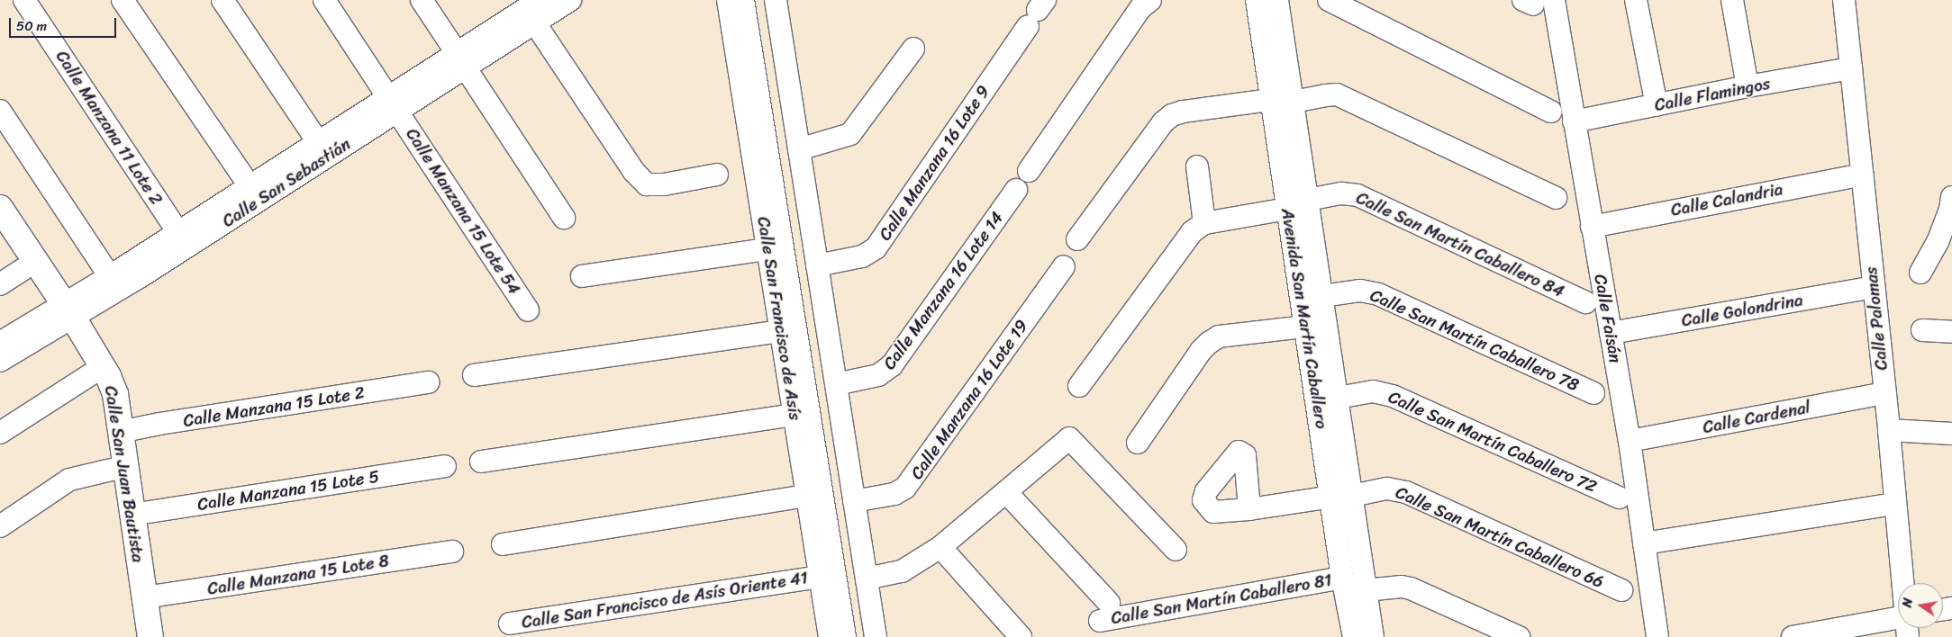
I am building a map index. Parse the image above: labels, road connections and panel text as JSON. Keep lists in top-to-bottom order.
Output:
{
  "streets": {
    "main road": ["Calle San Francisco de Asís", "Calle San Juan Bautista"],
    "street": [
      "Calle Flamingos",
      "Calle Manzana 11 Lote 2",
      "Calle Manzana 16 Lote 9",
      "Calle San Sebastián",
      "Calle Calandria",
      "Calle Manzana 15 Lote 54",
      "Calle San Martín Caballero 84",
      "Calle Manzana 16 Lote 14",
      "Calle Golondrina",
      "Avenida San Martín Caballero",
      "Calle Faisán",
      "Calle Palomas",
      "Calle San Martín Caballero 78",
      "Calle Manzana 16 Lote 19",
      "Calle Manzana 15 Lote 2",
      "Calle Cardenal",
      "Calle San Martín Caballero 72",
      "Calle Manzana 15 Lote 5",
      "Calle San Martín Caballero 66",
      "Calle Manzana 15 Lote 8",
      "Calle San Martín Caballero 81",
      "Calle San Francisco de Asís Oriente 41"
    ]
  },
  "crossings": [
    ["Calle Flamingos", "Calle Faisán"],
    ["Calle Flamingos", "Calle Palomas"],
    ["Calle Manzana 11 Lote 2", "Calle San Sebastián"],
    ["Calle San Sebastián", "Calle Manzana 15 Lote 54"],
    ["Calle San Sebastián", "Calle San Juan Bautista"],
    ["Calle Calandria", "Calle Faisán"],
    ["Calle Calandria", "Calle Palomas"],
    ["Calle San Martín Caballero 84", "Avenida San Martín Caballero"],
    ["Calle Golondrina", "Calle Faisán"],
    ["Calle Golondrina", "Calle Palomas"],
    ["Calle San Francisco de Asís", "Calle San Francisco de Asís Oriente 41"],
    ["Avenida San Martín Caballero", "Calle San Martín Caballero 78"],
    ["Avenida San Martín Caballero", "Calle San Martín Caballero 72"],
    ["Avenida San Martín Caballero", "Calle San Martín Caballero 66"],
    ["Avenida San Martín Caballero", "Calle San Martín Caballero 81"],
    ["Calle Faisán", "Calle Cardenal"],
    ["Calle Palomas", "Calle Cardenal"],
    ["Calle Manzana 15 Lote 2", "Calle San Juan Bautista"],
    ["Calle San Juan Bautista", "Calle Manzana 15 Lote 5"],
    ["Calle San Juan Bautista", "Calle Manzana 15 Lote 8"]
  ],
  "scale_bar": "50 m",
  "north": "left"
}
